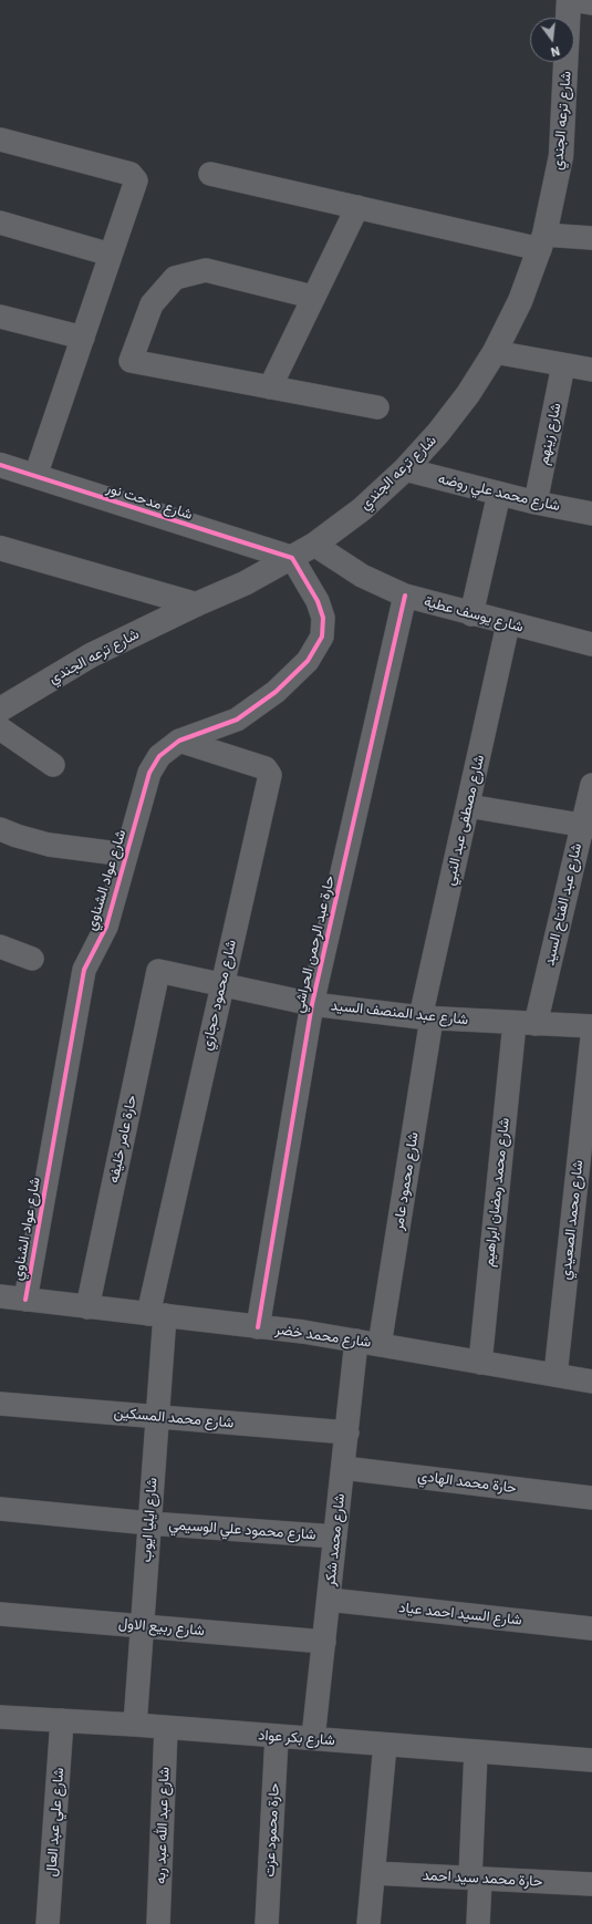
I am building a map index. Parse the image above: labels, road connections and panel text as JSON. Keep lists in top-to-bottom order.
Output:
{
  "streets": {
    "main road": ["شارع ترعه الجندي", "شارع مدحت نور"],
    "street": [
      "شارع زينهم",
      "شارع محمد علي روضه",
      "شارع يوسف عطية",
      "شارع مصطفى عبد النبي",
      "شارع عواد الشناوي",
      "شارع عبد الفتاح السيد",
      "حارة عبد الرحمن الحراشي",
      "شارع محمود حجازي",
      "شارع عبد المنصف السيد",
      "حارة عامر خليفه",
      "شارع محمود عامر",
      "شارع محمد رمضان ابراهيم",
      "شارع محمد الصعيدي",
      "شارع محمد خضر",
      "شارع محمد المسكين",
      "حارة محمد الهادي",
      "شارع ايليا ايوب",
      "شارع محمود علي الوسيمي",
      "شارع محمد شكر",
      "شارع السيد احمد عياد",
      "شارع ربيع الاول",
      "شارع بكر عواد",
      "شارع علي عبد العال",
      "شارع عبد الله عبد ربه",
      "حارة محمود عزت",
      "حارة محمد سيد احمد"
    ]
  },
  "crossings": [
    ["شارع ترعه الجندي", "شارع محمد علي روضه"],
    ["شارع ترعه الجندي", "شارع مدحت نور"],
    ["شارع ترعه الجندي", "شارع يوسف عطية"],
    ["شارع ترعه الجندي", "شارع عواد الشناوي"],
    ["شارع زينهم", "شارع محمد علي روضه"],
    ["شارع مدحت نور", "شارع عواد الشناوي"],
    ["شارع يوسف عطية", "شارع مصطفى عبد النبي"],
    ["شارع يوسف عطية", "حارة عبد الرحمن الحراشي"],
    ["شارع مصطفى عبد النبي", "شارع عبد المنصف السيد"],
    ["شارع مصطفى عبد النبي", "شارع محمود عامر"],
    ["شارع عواد الشناوي", "شارع محمود حجازي"],
    ["شارع عواد الشناوي", "شارع محمد خضر"],
    ["شارع عبد الفتاح السيد", "شارع عبد المنصف السيد"],
    ["شارع عبد الفتاح السيد", "شارع محمد رمضان ابراهيم"],
    ["حارة عبد الرحمن الحراشي", "شارع عبد المنصف السيد"],
    ["حارة عبد الرحمن الحراشي", "شارع محمد خضر"],
    ["شارع محمود حجازي", "شارع عبد المنصف السيد"],
    ["شارع محمود حجازي", "شارع محمد خضر"],
    ["شارع محمود حجازي", "شارع ايليا ايوب"],
    ["شارع عبد المنصف السيد", "حارة عامر خليفه"],
    ["شارع عبد المنصف السيد", "شارع محمود عامر"],
    ["شارع عبد المنصف السيد", "شارع محمد رمضان ابراهيم"],
    ["حارة عامر خليفه", "شارع محمد خضر"],
    ["شارع محمود عامر", "شارع محمد خضر"],
    ["شارع محمد رمضان ابراهيم", "شارع محمد خضر"],
    ["شارع محمد الصعيدي", "شارع محمد خضر"],
    ["شارع محمد خضر", "شارع ايليا ايوب"],
    ["شارع محمد خضر", "شارع محمد شكر"],
    ["شارع محمد المسكين", "شارع ايليا ايوب"],
    ["شارع محمد المسكين", "شارع محمد شكر"],
    ["حارة محمد الهادي", "شارع محمد شكر"],
    ["شارع ايليا ايوب", "شارع محمود علي الوسيمي"],
    ["شارع ايليا ايوب", "شارع ربيع الاول"],
    ["شارع ايليا ايوب", "شارع بكر عواد"],
    ["شارع محمود علي الوسيمي", "شارع محمد شكر"],
    ["شارع محمد شكر", "شارع السيد احمد عياد"],
    ["شارع محمد شكر", "شارع ربيع الاول"],
    ["شارع محمد شكر", "شارع بكر عواد"],
    ["شارع بكر عواد", "شارع علي عبد العال"],
    ["شارع بكر عواد", "شارع عبد الله عبد ربه"],
    ["شارع بكر عواد", "حارة محمود عزت"]
  ],
  "north": "bottom"
}
